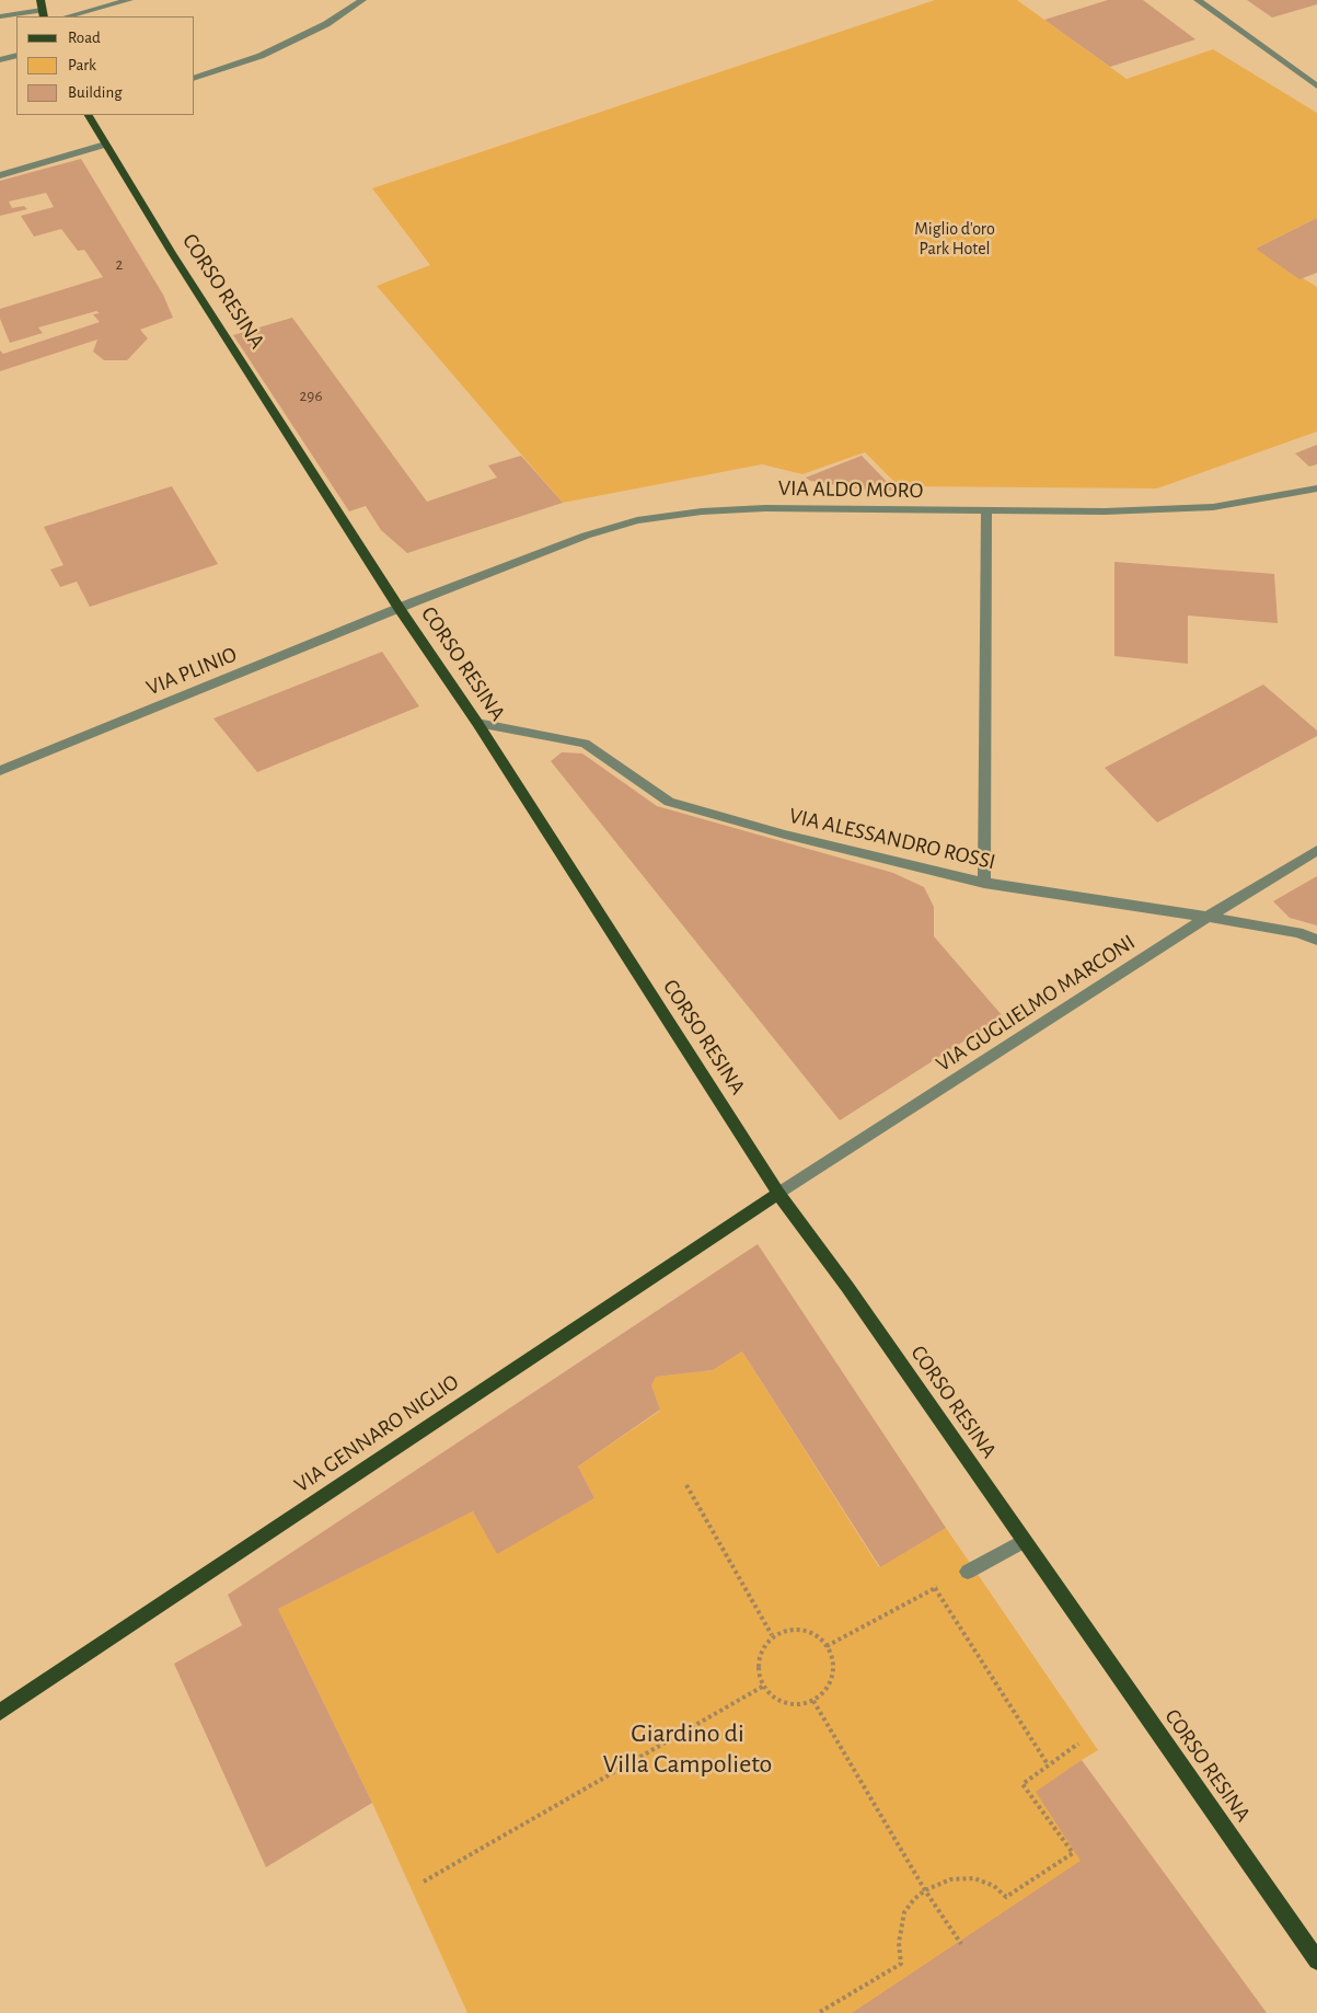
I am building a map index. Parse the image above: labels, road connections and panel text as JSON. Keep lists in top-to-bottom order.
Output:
{
  "streets": {
    "main road": ["CORSO RESINA", "VIA GENNARO NIGLIO"],
    "street": [
      "VIA ALDO MORO",
      "VIA PLINIO",
      "VIA ALESSANDRO ROSSI",
      "VIA GUGLIELMO MARCONI"
    ]
  },
  "crossings": [
    ["CORSO RESINA", "VIA ALDO MORO"],
    ["CORSO RESINA", "VIA PLINIO"],
    ["CORSO RESINA", "VIA ALESSANDRO ROSSI"],
    ["CORSO RESINA", "VIA GUGLIELMO MARCONI"],
    ["CORSO RESINA", "VIA GENNARO NIGLIO"],
    ["VIA ALDO MORO", "VIA PLINIO"],
    ["VIA ALESSANDRO ROSSI", "VIA GUGLIELMO MARCONI"],
    ["VIA GUGLIELMO MARCONI", "VIA GENNARO NIGLIO"]
  ],
  "parks": ["Miglio d'oro Park Hotel", "Giardino di Villa Campolieto"],
  "house_numbers": ["2", "296"],
  "legend": ["Road", "Park", "Building"]
}
